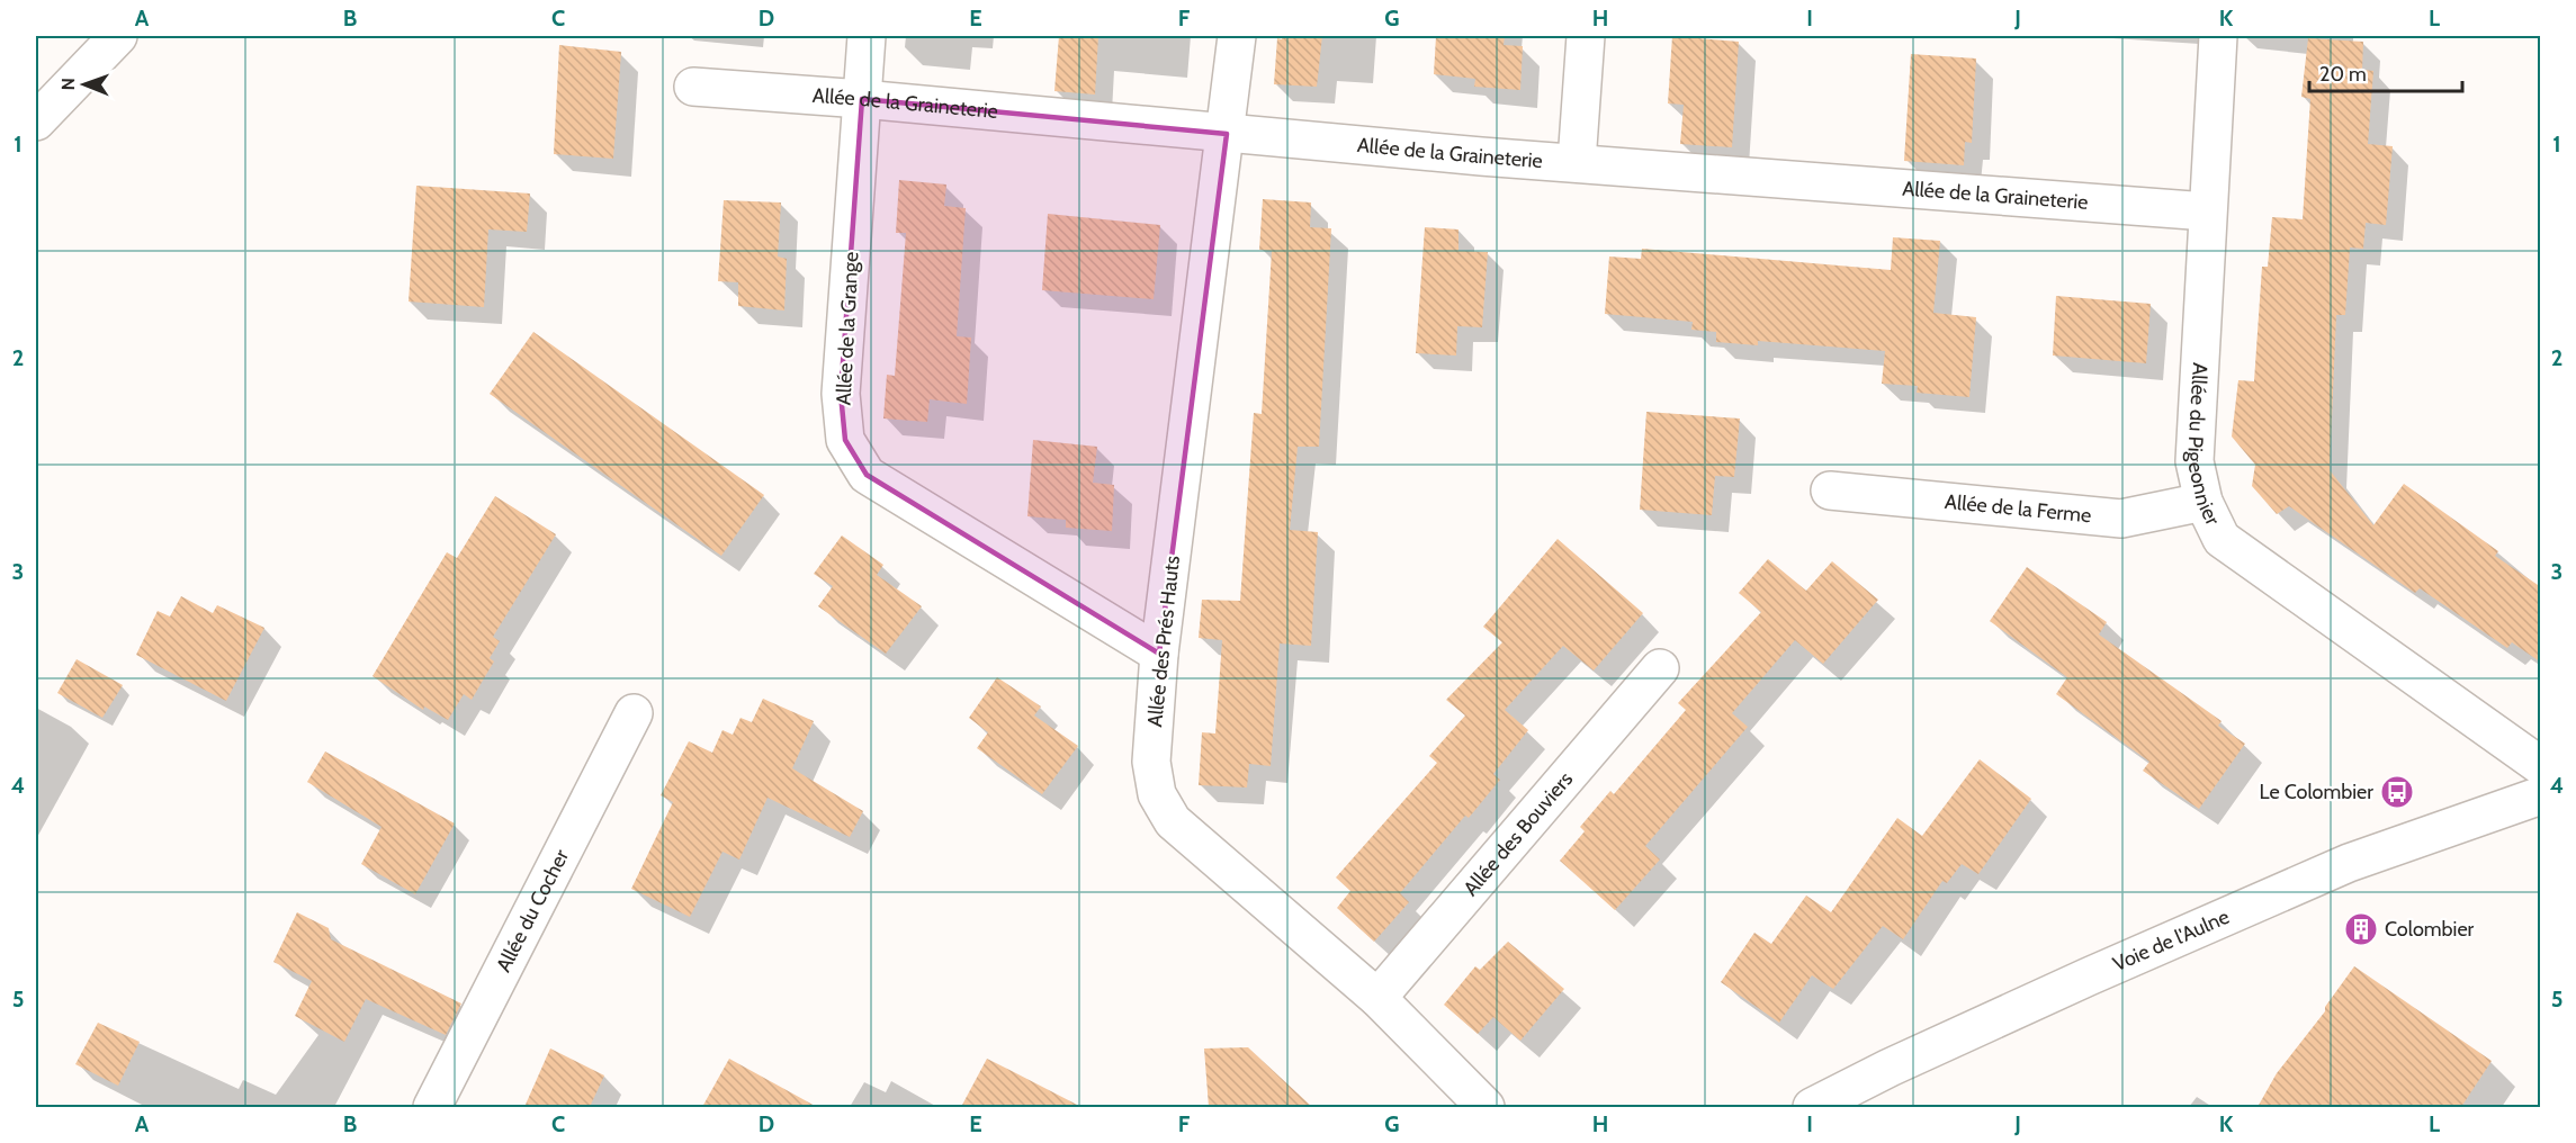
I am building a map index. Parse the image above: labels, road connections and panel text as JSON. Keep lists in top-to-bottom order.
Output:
{
  "streets": {
    "street": [
      "Allée de la Graineterie",
      "Allée de la Grange",
      "Allée du Pigeonnier",
      "Allée de la Ferme",
      "Allée des Prés Hauts",
      "Allée des Bouviers",
      "Allée du Cocher",
      "Voie de l'Aulne"
    ]
  },
  "crossings": [
    ["Allée de la Graineterie", "Allée de la Grange"],
    ["Allée de la Graineterie", "Allée du Pigeonnier"],
    ["Allée de la Graineterie", "Allée des Prés Hauts"],
    ["Allée de la Grange", "Allée des Prés Hauts"],
    ["Allée du Pigeonnier", "Allée de la Ferme"],
    ["Allée des Prés Hauts", "Allée des Bouviers"]
  ],
  "places": {
    "bus stop": ["Le Colombier"],
    "building": ["Colombier"]
  },
  "scale_bar": "20 m",
  "north": "left",
  "grid": {
    "columns": [
      "A",
      "B",
      "C",
      "D",
      "E",
      "F",
      "G",
      "H",
      "I",
      "J",
      "K",
      "L"
    ],
    "rows": [
      "1",
      "2",
      "3",
      "4",
      "5"
    ]
  }
}
